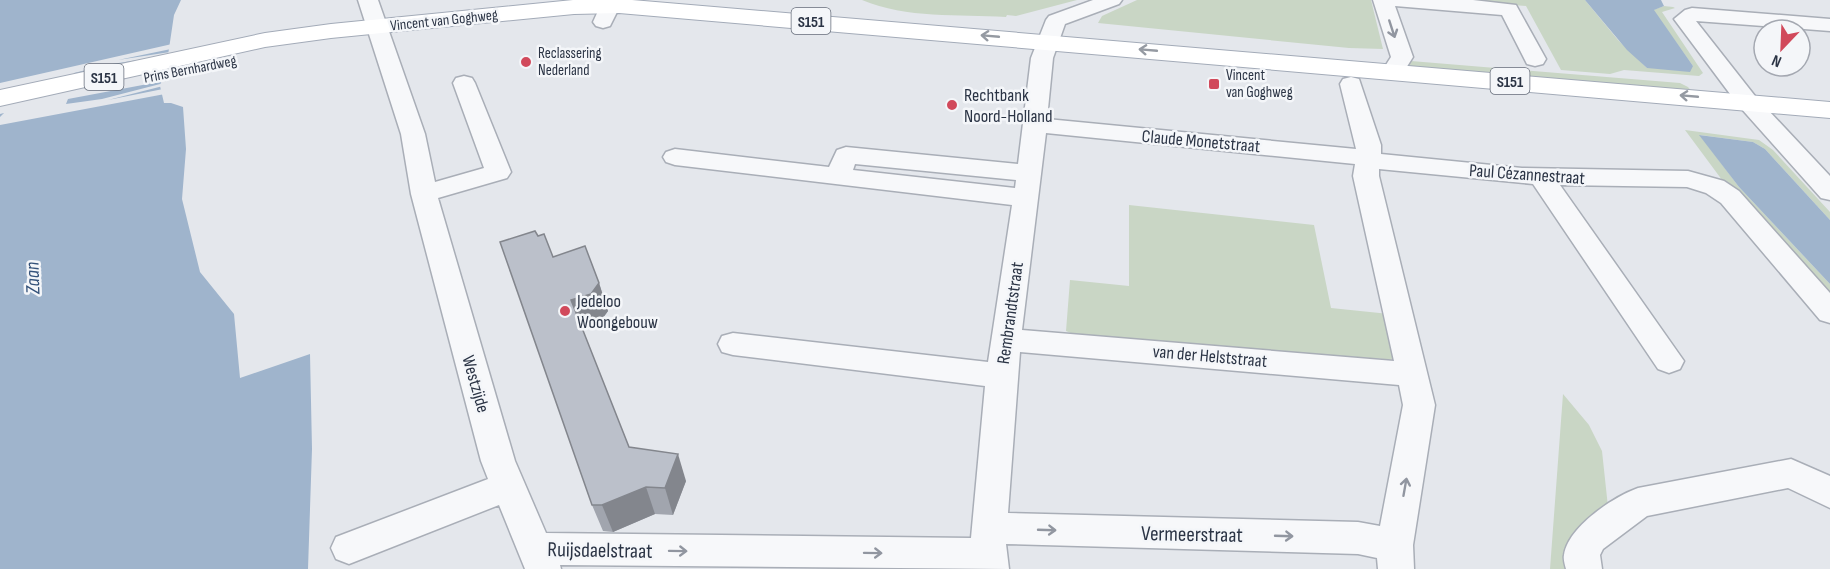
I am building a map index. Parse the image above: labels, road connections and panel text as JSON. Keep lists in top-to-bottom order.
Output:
{
  "streets": {
    "main road": ["Vincent van Goghweg", "S151", "Prins Bernhardweg"],
    "street": [
      "Claude Monetstraat",
      "Paul Cézannestraat",
      "Rembrandtstraat",
      "van der Helststraat",
      "Westzijde",
      "Vermeerstraat",
      "Ruijsdaelstraat"
    ]
  },
  "crossings": [
    ["Vincent van Goghweg", "Prins Bernhardweg"],
    ["Vincent van Goghweg", "Rembrandtstraat"],
    ["Vincent van Goghweg", "Westzijde"],
    ["Prins Bernhardweg", "Westzijde"],
    ["Claude Monetstraat", "Paul Cézannestraat"],
    ["Claude Monetstraat", "Rembrandtstraat"],
    ["Rembrandtstraat", "van der Helststraat"],
    ["Rembrandtstraat", "Vermeerstraat"],
    ["Rembrandtstraat", "Ruijsdaelstraat"],
    ["Westzijde", "Ruijsdaelstraat"],
    ["Vermeerstraat", "Ruijsdaelstraat"]
  ],
  "one_way": ["Vermeerstraat"],
  "water": ["Zaan"],
  "places": {
    "other": ["Reclassering Nederland", "Rechtbank Noord-Holland", "Jedeloo Woongebouw"],
    "transit": ["Vincent van Goghweg"]
  },
  "north": "bottom left"
}
